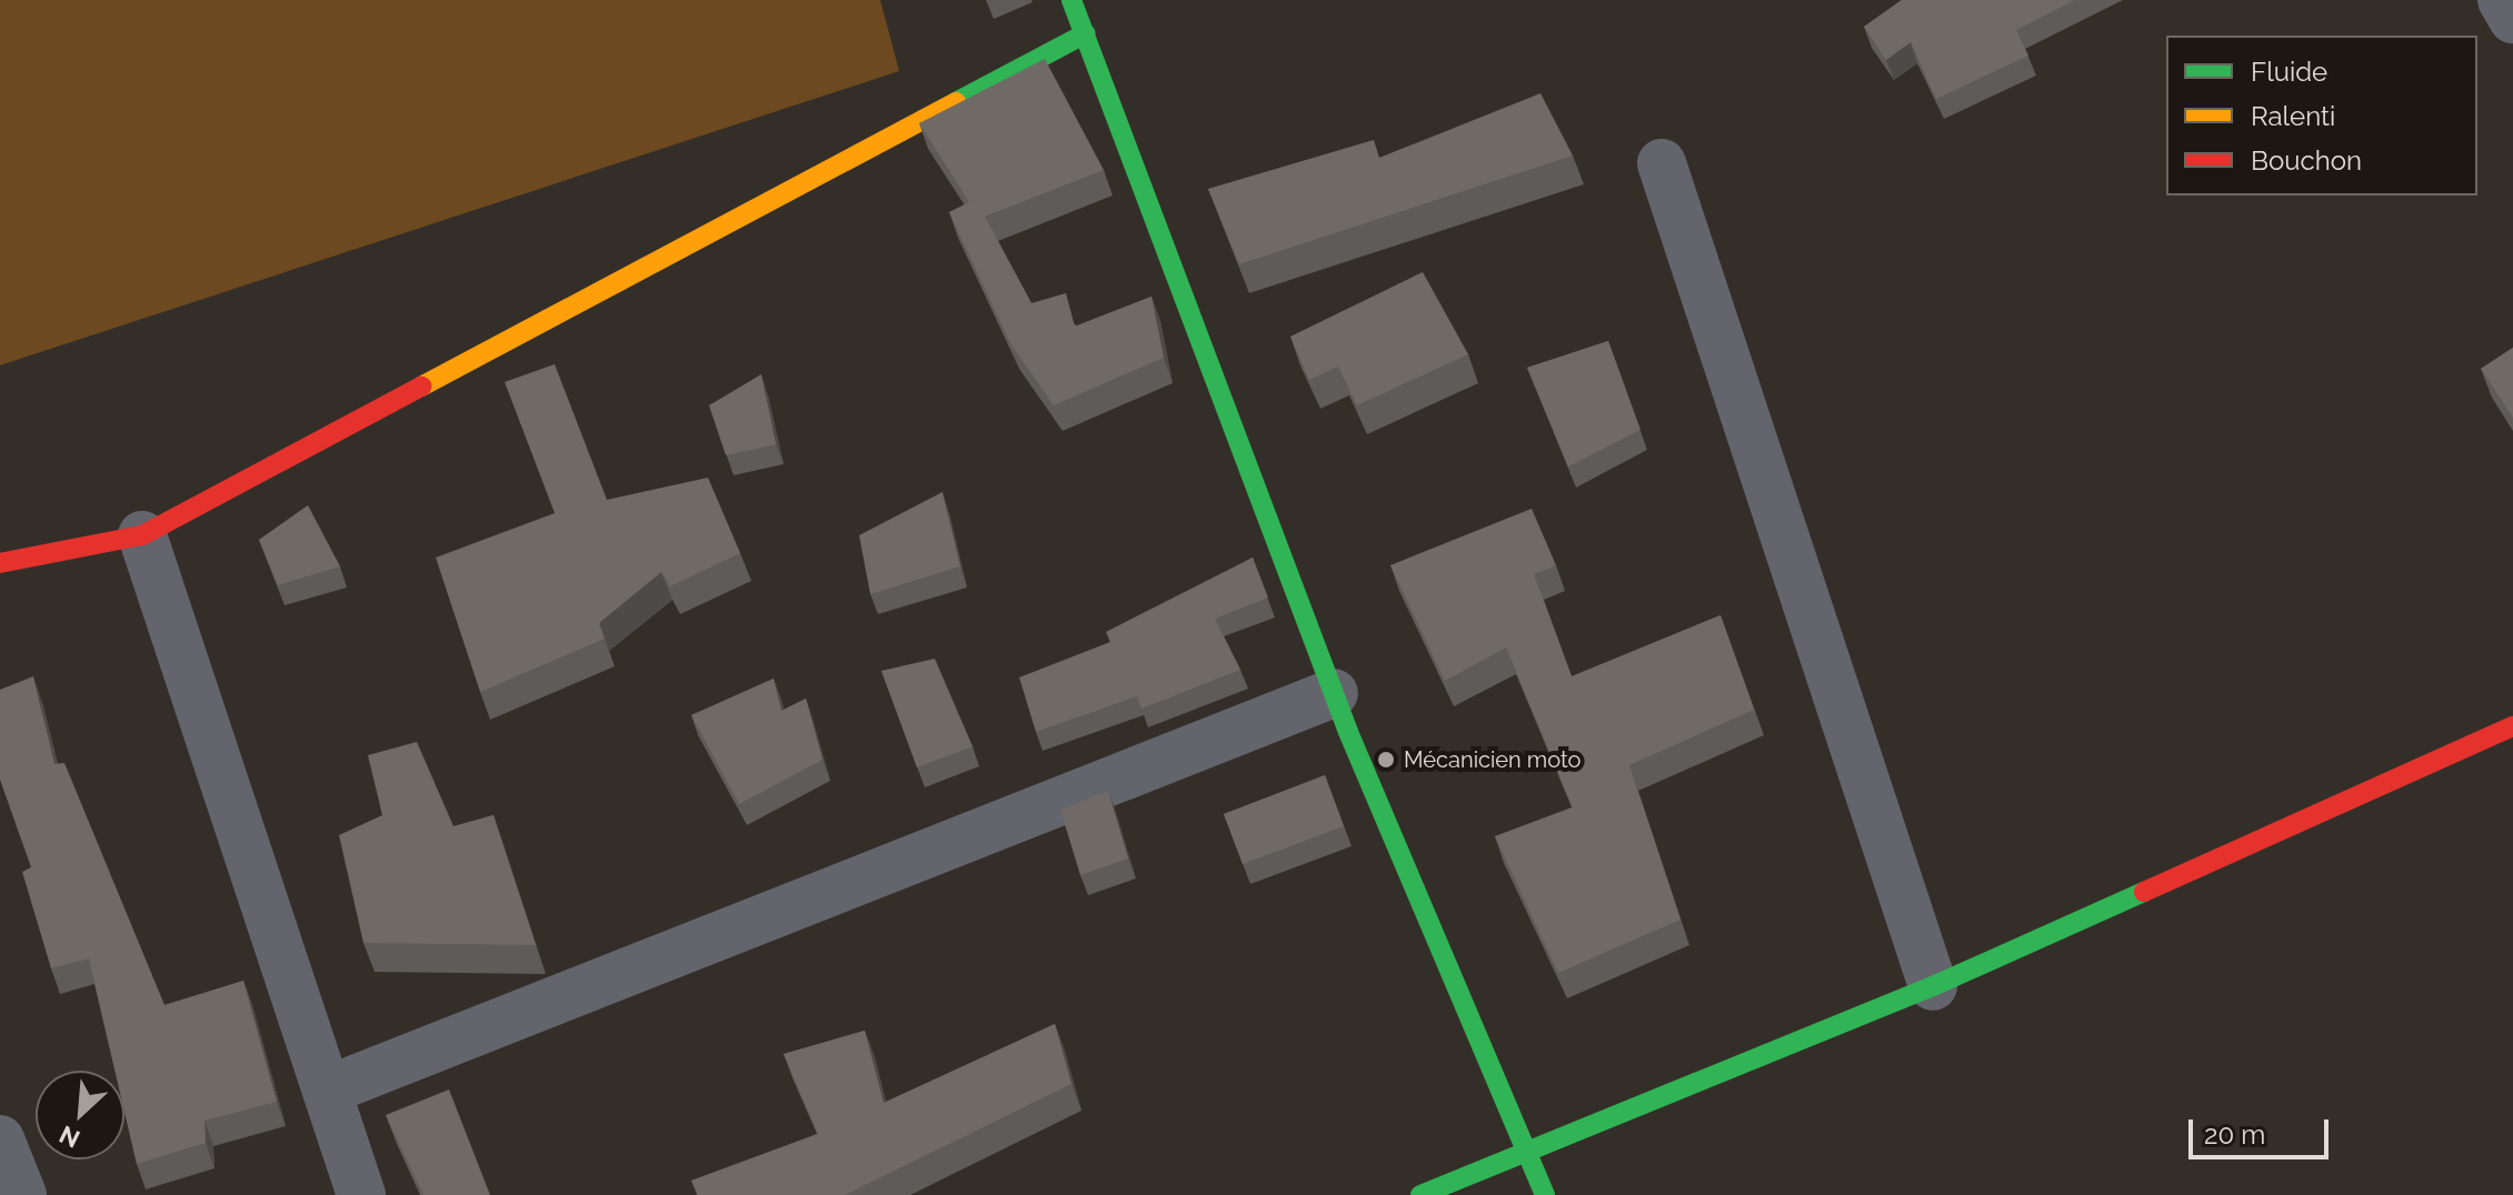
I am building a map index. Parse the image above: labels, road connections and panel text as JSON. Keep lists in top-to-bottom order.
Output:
{
  "places": ["Mécanicien moto"],
  "legend": ["Fluide", "Ralenti", "Bouchon"],
  "scale_bar": "20 m",
  "north": "bottom left"
}
